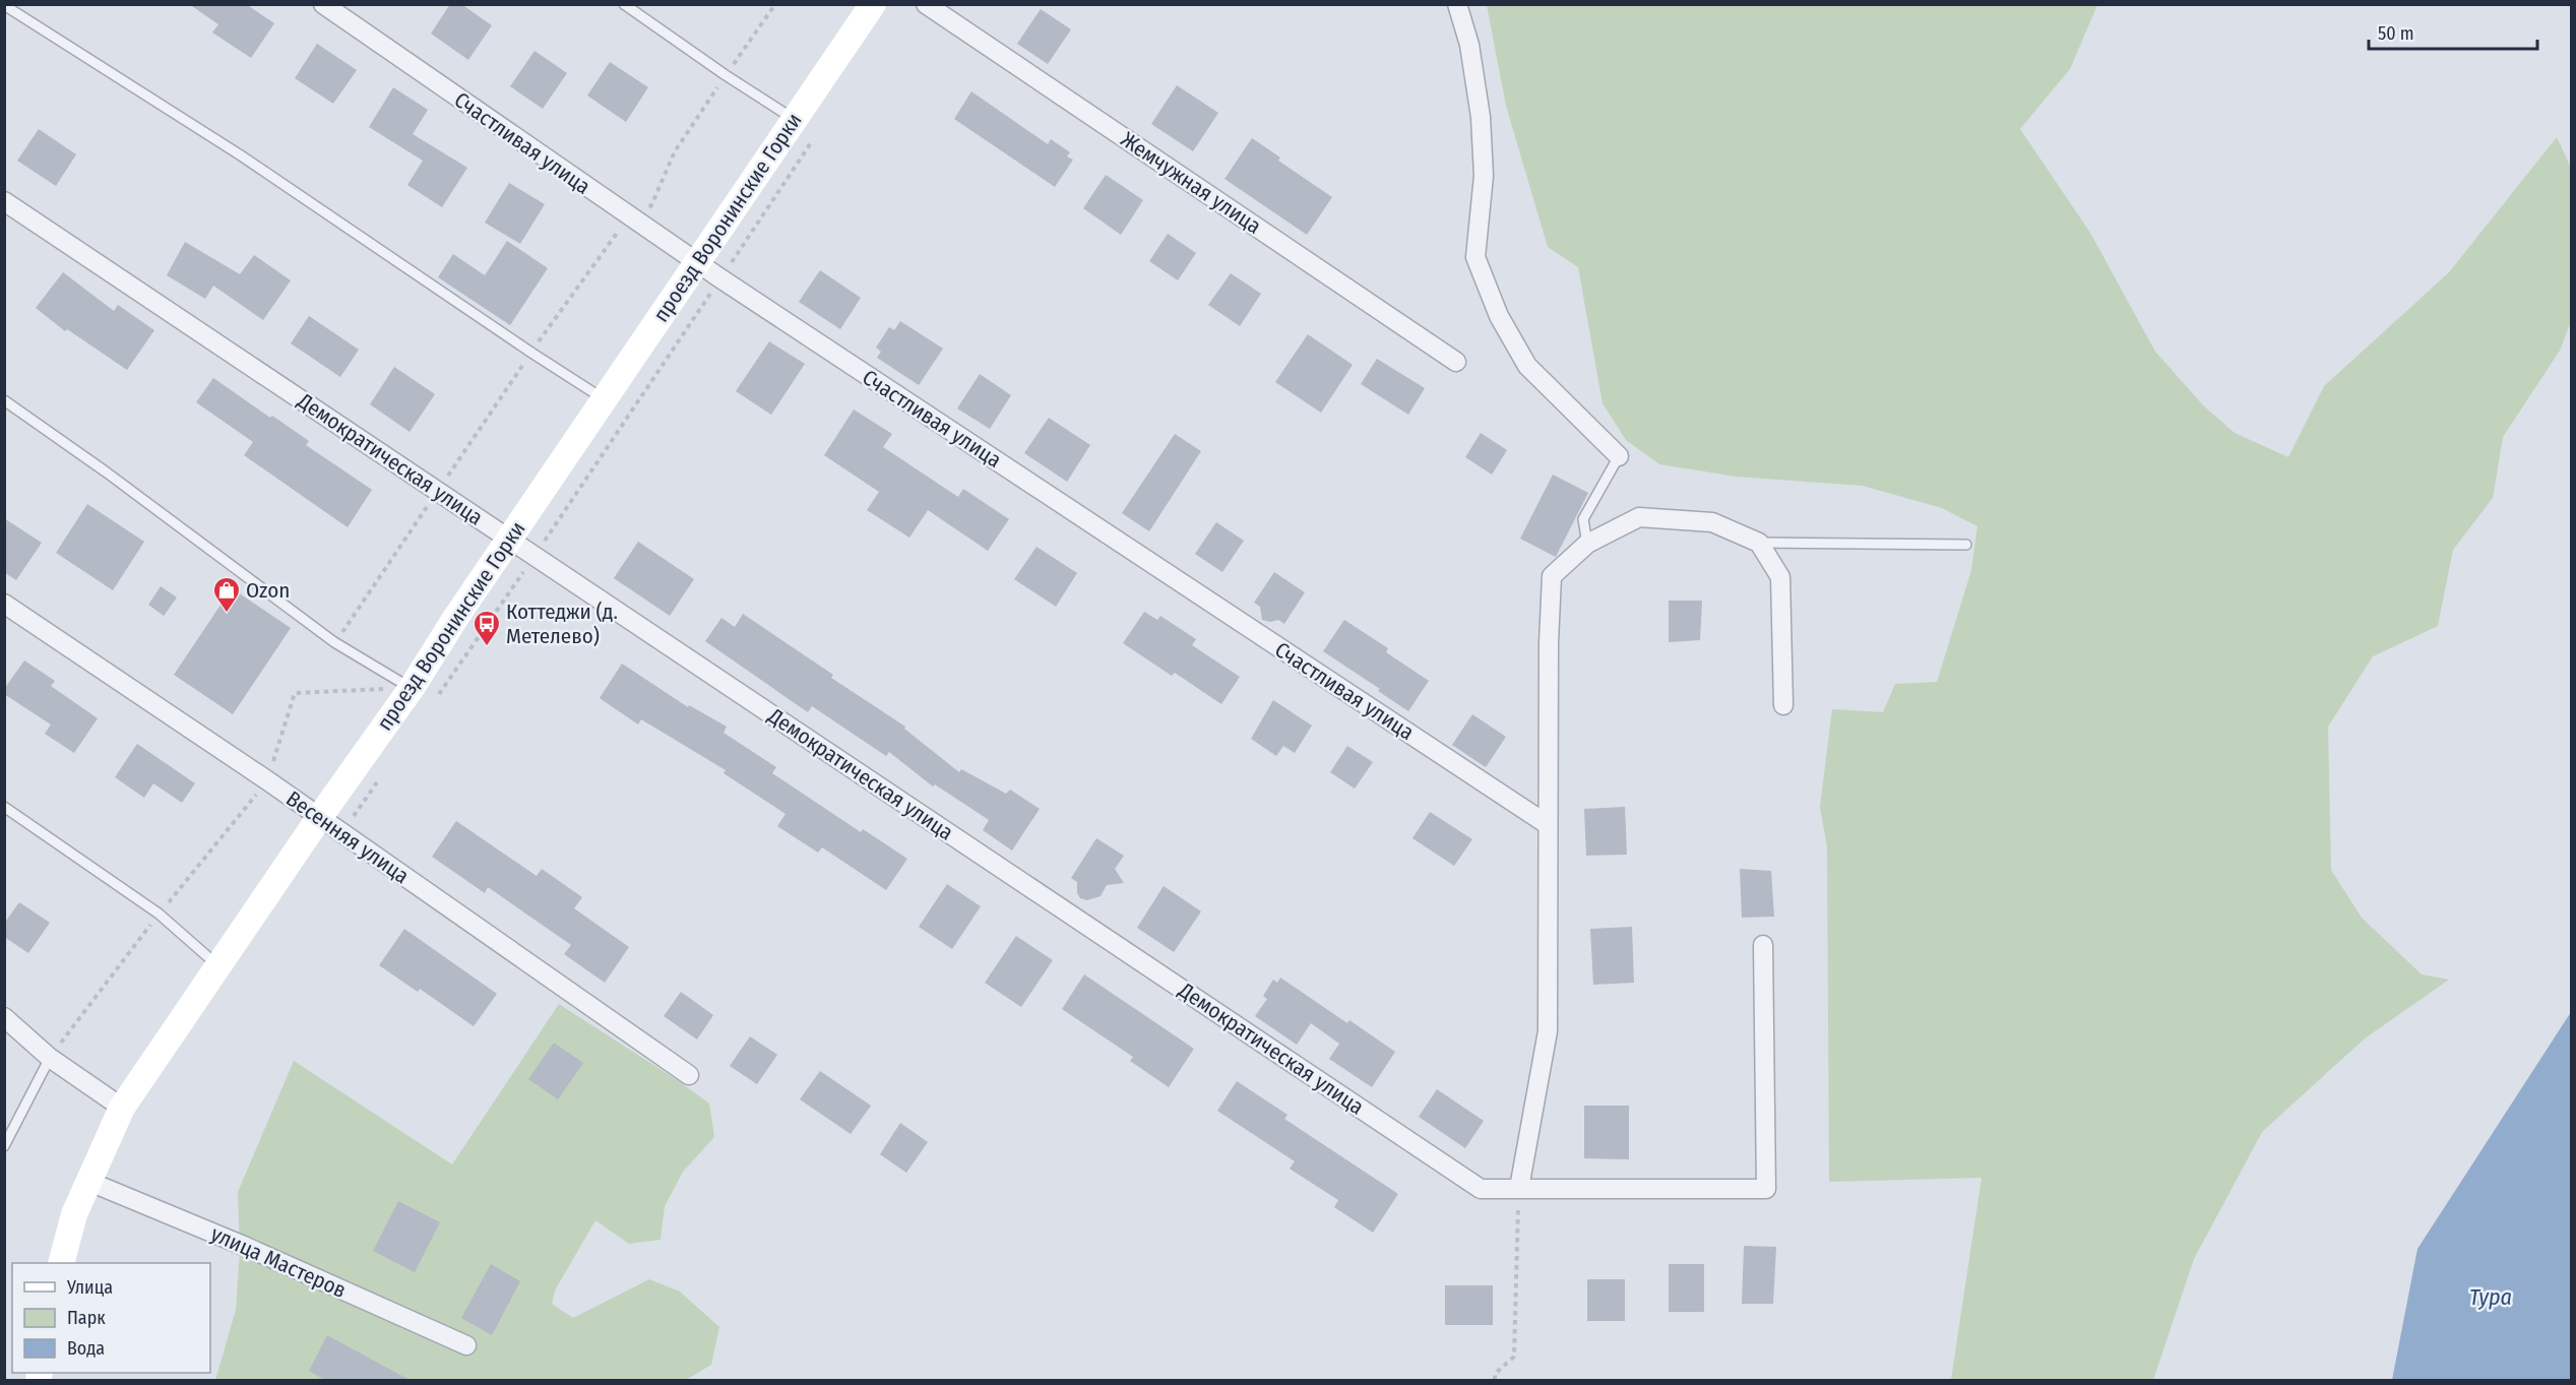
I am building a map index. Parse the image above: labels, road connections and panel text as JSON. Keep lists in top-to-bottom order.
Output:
{
  "streets": {
    "street": [
      "Счастливая улица",
      "Жемчужная улица",
      "проезд Воронинские Горки",
      "Демократическая улица",
      "Весенняя улица",
      "улица Мастеров"
    ]
  },
  "crossings": [
    ["Счастливая улица", "проезд Воронинские Горки"],
    ["проезд Воронинские Горки", "Демократическая улица"],
    ["проезд Воронинские Горки", "Весенняя улица"],
    ["проезд Воронинские Горки", "улица Мастеров"]
  ],
  "water": ["Тура"],
  "places": {
    "shop": ["Ozon"],
    "bus stop": ["Коттеджи (д. Метелево)"]
  },
  "legend": ["Улица", "Парк", "Вода"],
  "scale_bar": "50 m"
}
